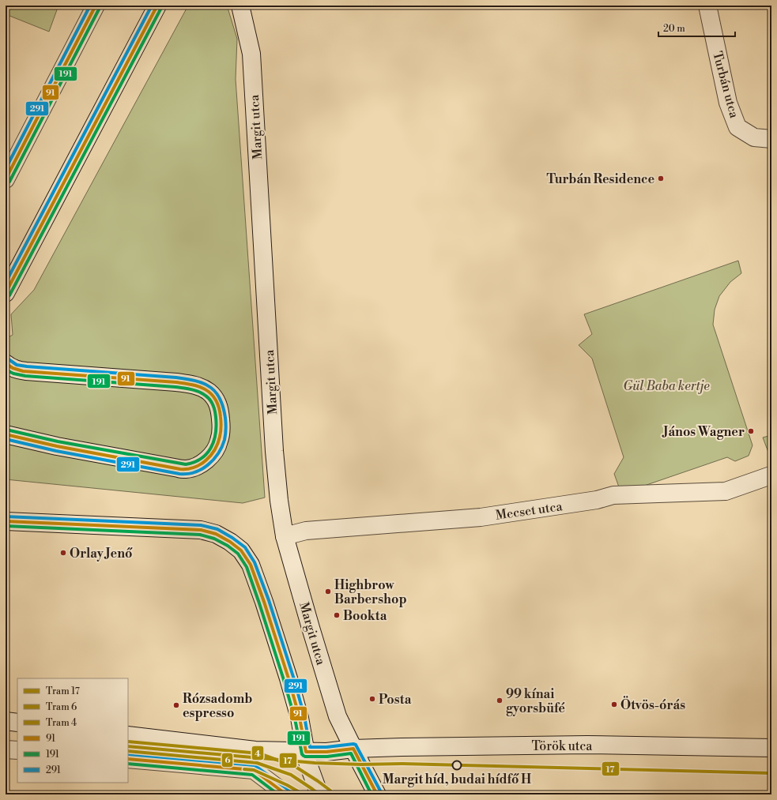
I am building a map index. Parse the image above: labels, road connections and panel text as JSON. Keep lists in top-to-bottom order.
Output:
{
  "streets": {
    "street": [
      "Turbán utca",
      "Margit utca",
      "Mecset utca",
      "Török utca"
    ]
  },
  "crossings": [
    ["Margit utca", "Mecset utca"],
    ["Margit utca", "Török utca"]
  ],
  "parks": ["Gül Baba kertje"],
  "places": [
    "Turbán Residence",
    "János Wagner",
    "Orlay Jenő",
    "Highbrow Barbershop",
    "Bookta",
    "Posta",
    "99 kínai gyorsbüfé",
    "Ötvös-órás",
    "Rózsadomb espresso",
    "Margit híd, budai hídfő H"
  ],
  "lines": [
    "transit line 91",
    "transit line 291",
    "transit line 191",
    "tram line 4",
    "tram line 17",
    "tram line 6"
  ],
  "legend": [
    "Tram 17",
    "Tram 6",
    "Tram 4",
    "91",
    "191",
    "291"
  ],
  "scale_bar": "20 m"
}
